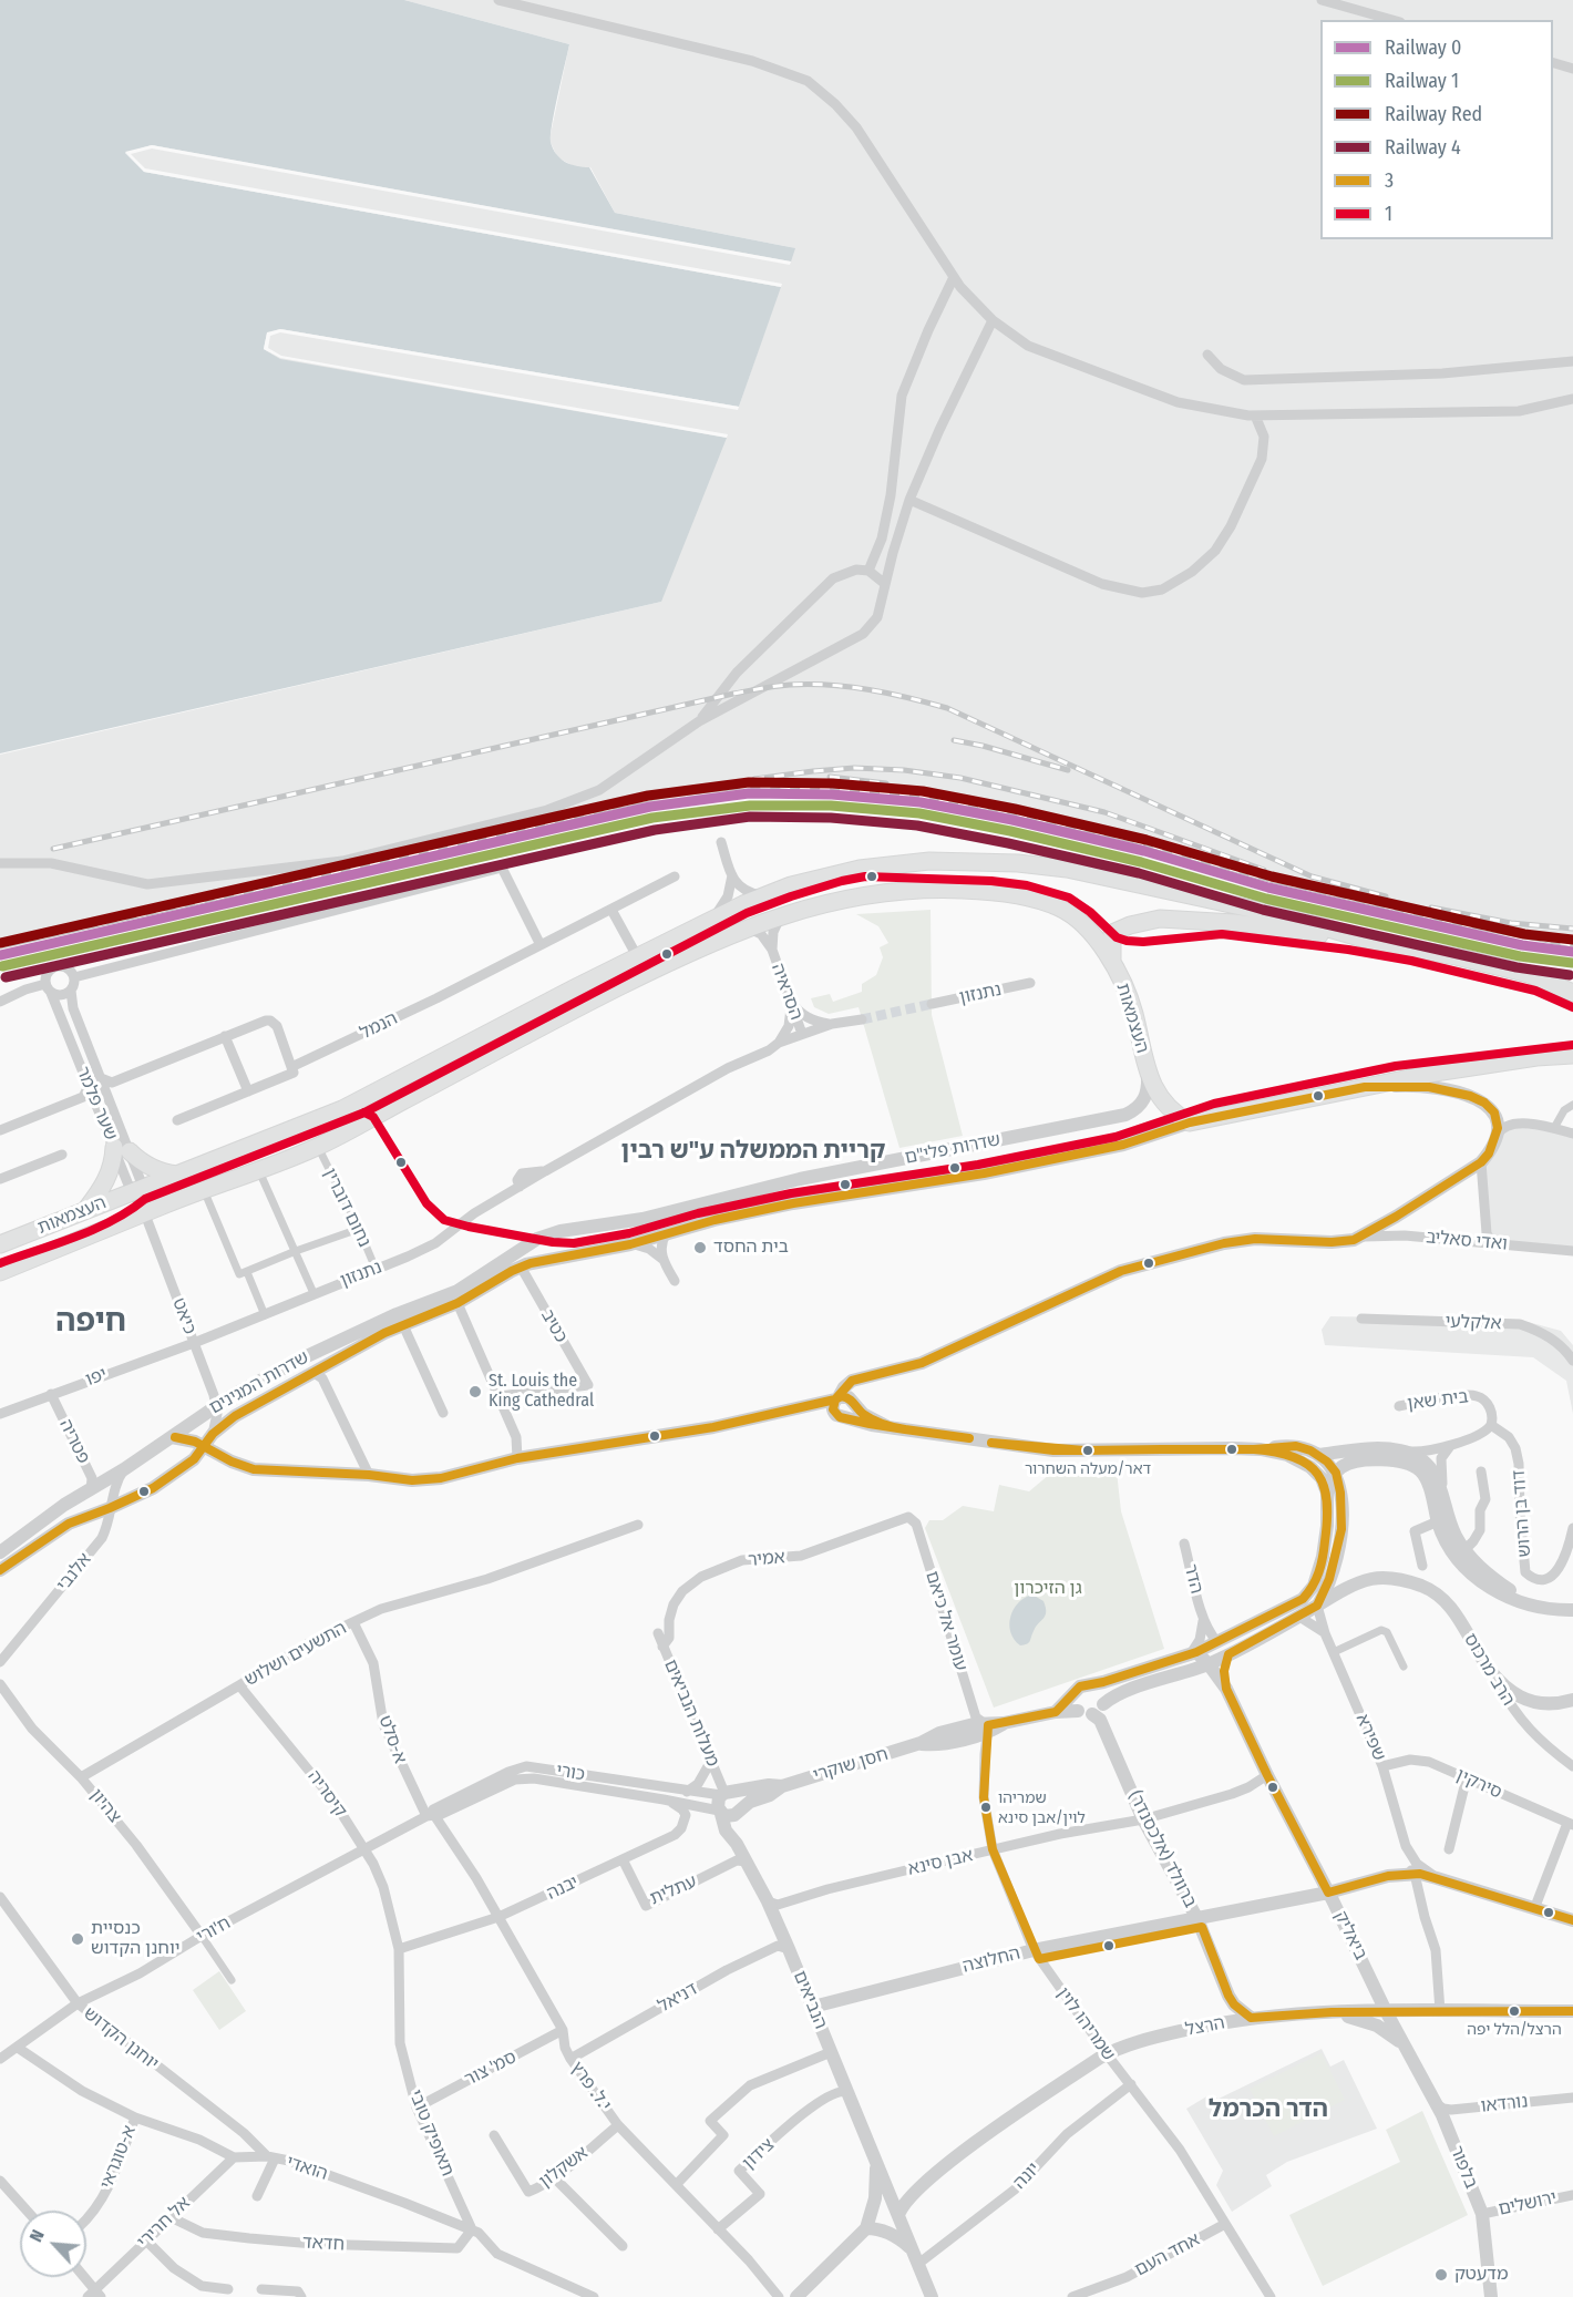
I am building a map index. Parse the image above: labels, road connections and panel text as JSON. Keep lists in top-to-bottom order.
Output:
{
  "streets": {
    "highway": ["העצמאות", "שדרות פלי\"ם"],
    "street": [
      "הסראיה",
      "נתנזון",
      "הנמל",
      "שער פלמר",
      "נחום דוברין",
      "ואדי סאליב",
      "כיאט",
      "אלקלעי",
      "כטיב",
      "יפו",
      "שדרות המגינים",
      "בית שאן",
      "פטריה",
      "דוד בן הרוש",
      "אמיר",
      "אלנבי",
      "הדר",
      "עומר אל כיאם",
      "התשעים ושלוש",
      "הרב מרכוס",
      "מעלות הנביאים",
      "שפירא",
      "א-סלט",
      "חסן שוקרי",
      "כורי",
      "סירקין",
      "קיסריה",
      "צהיון",
      "ברוולד (אלכסנדר)",
      "אבן סינא",
      "יבנה",
      "עתלית",
      "ח'ורי",
      "ביאליק",
      "החלוצה",
      "דניאל",
      "הנביאים",
      "שמריהו לוין",
      "הרצל",
      "יוחנן הקדוש",
      "סמ' צור",
      "י.ל. פרץ",
      "נורדאו",
      "תאופיק טובי",
      "צידון",
      "א-טוגראי",
      "אשקלון",
      "בלפור",
      "הואדי",
      "יונה",
      "ירושלים",
      "אל חרירי",
      "חדאד",
      "אחד העם"
    ]
  },
  "crossings": [
    ["הסראיה", "נתנזון"],
    ["הסראיה", "העצמאות"],
    ["נתנזון", "נחום דוברין"],
    ["נתנזון", "כיאט"],
    ["נתנזון", "יפו"],
    ["העצמאות", "שער פלמר"],
    ["העצמאות", "שדרות פלי\"ם"],
    ["העצמאות", "נחום דוברין"],
    ["העצמאות", "כיאט"],
    ["שער פלמר", "כיאט"],
    ["שדרות פלי\"ם", "שדרות המגינים"],
    ["כיאט", "יפו"],
    ["כיאט", "שדרות המגינים"],
    ["כטיב", "שדרות המגינים"],
    ["יפו", "פטריה"],
    ["שדרות המגינים", "פטריה"],
    ["שדרות המגינים", "אלנבי"],
    ["בית שאן", "דוד בן הרוש"],
    ["אמיר", "עומר אל כיאם"],
    ["אמיר", "מעלות הנביאים"],
    ["הדר", "ביאליק"],
    ["עומר אל כיאם", "חסן שוקרי"],
    ["עומר אל כיאם", "שמריהו לוין"],
    ["התשעים ושלוש", "א-סלט"],
    ["התשעים ושלוש", "קיסריה"],
    ["התשעים ושלוש", "צהיון"],
    ["הרב מרכוס", "שפירא"],
    ["מעלות הנביאים", "חסן שוקרי"],
    ["מעלות הנביאים", "כורי"],
    ["מעלות הנביאים", "הנביאים"],
    ["שפירא", "סירקין"],
    ["א-סלט", "כורי"],
    ["א-סלט", "י.ל. פרץ"],
    ["חסן שוקרי", "כורי"],
    ["חסן שוקרי", "ברוולד (אלכסנדר)"],
    ["חסן שוקרי", "הנביאים"],
    ["חסן שוקרי", "שמריהו לוין"],
    ["כורי", "קיסריה"],
    ["כורי", "יבנה"],
    ["כורי", "ח'ורי"],
    ["כורי", "הנביאים"],
    ["כורי", "י.ל. פרץ"],
    ["קיסריה", "ח'ורי"],
    ["קיסריה", "תאופיק טובי"],
    ["צהיון", "ח'ורי"],
    ["ברוולד (אלכסנדר)", "אבן סינא"],
    ["ברוולד (אלכסנדר)", "החלוצה"],
    ["ברוולד (אלכסנדר)", "הרצל"],
    ["אבן סינא", "ביאליק"],
    ["אבן סינא", "הנביאים"],
    ["אבן סינא", "שמריהו לוין"],
    ["יבנה", "עתלית"],
    ["יבנה", "י.ל. פרץ"],
    ["יבנה", "תאופיק טובי"],
    ["עתלית", "הנביאים"],
    ["ח'ורי", "יוחנן הקדוש"],
    ["ח'ורי", "הואדי"],
    ["ביאליק", "החלוצה"],
    ["ביאליק", "הרצל"],
    ["ביאליק", "בלפור"],
    ["החלוצה", "הנביאים"],
    ["החלוצה", "שמריהו לוין"],
    ["דניאל", "הנביאים"],
    ["דניאל", "י.ל. פרץ"],
    ["הנביאים", "הרצל"],
    ["הנביאים", "צידון"],
    ["הנביאים", "יונה"],
    ["שמריהו לוין", "הרצל"],
    ["שמריהו לוין", "יונה"],
    ["שמריהו לוין", "אחד העם"],
    ["הרצל", "בלפור"],
    ["יוחנן הקדוש", "הואדי"],
    ["סמ' צור", "י.ל. פרץ"],
    ["סמ' צור", "תאופיק טובי"],
    ["י.ל. פרץ", "צידון"],
    ["י.ל. פרץ", "אשקלון"],
    ["נורדאו", "בלפור"],
    ["תאופיק טובי", "הואדי"],
    ["תאופיק טובי", "חדאד"],
    ["א-טוגראי", "הואדי"],
    ["בלפור", "ירושלים"],
    ["הואדי", "אל חרירי"],
    ["הואדי", "חדאד"],
    ["אל חרירי", "חדאד"]
  ],
  "districts": ["קריית הממשלה ע\"ש רבין", "חיפה", "הדר הכרמל"],
  "parks": ["גן הזיכרון"],
  "places": [
    "בית החסד",
    "St. Louis the King Cathedral",
    "דאר/מעלה השחרור",
    "שמריהו לוין/אבן סינא",
    "כנסיית יוחנן הקדוש",
    "הרצל/הלל יפה",
    "מדעטק"
  ],
  "lines": [
    "rail line Red",
    "rail line 0",
    "rail line 1",
    "rail line 4",
    "transit line 1",
    "transit line 3"
  ],
  "legend": [
    "Railway 0",
    "Railway 1",
    "Railway Red",
    "Railway 4",
    "3",
    "1"
  ],
  "north": "top left"
}
